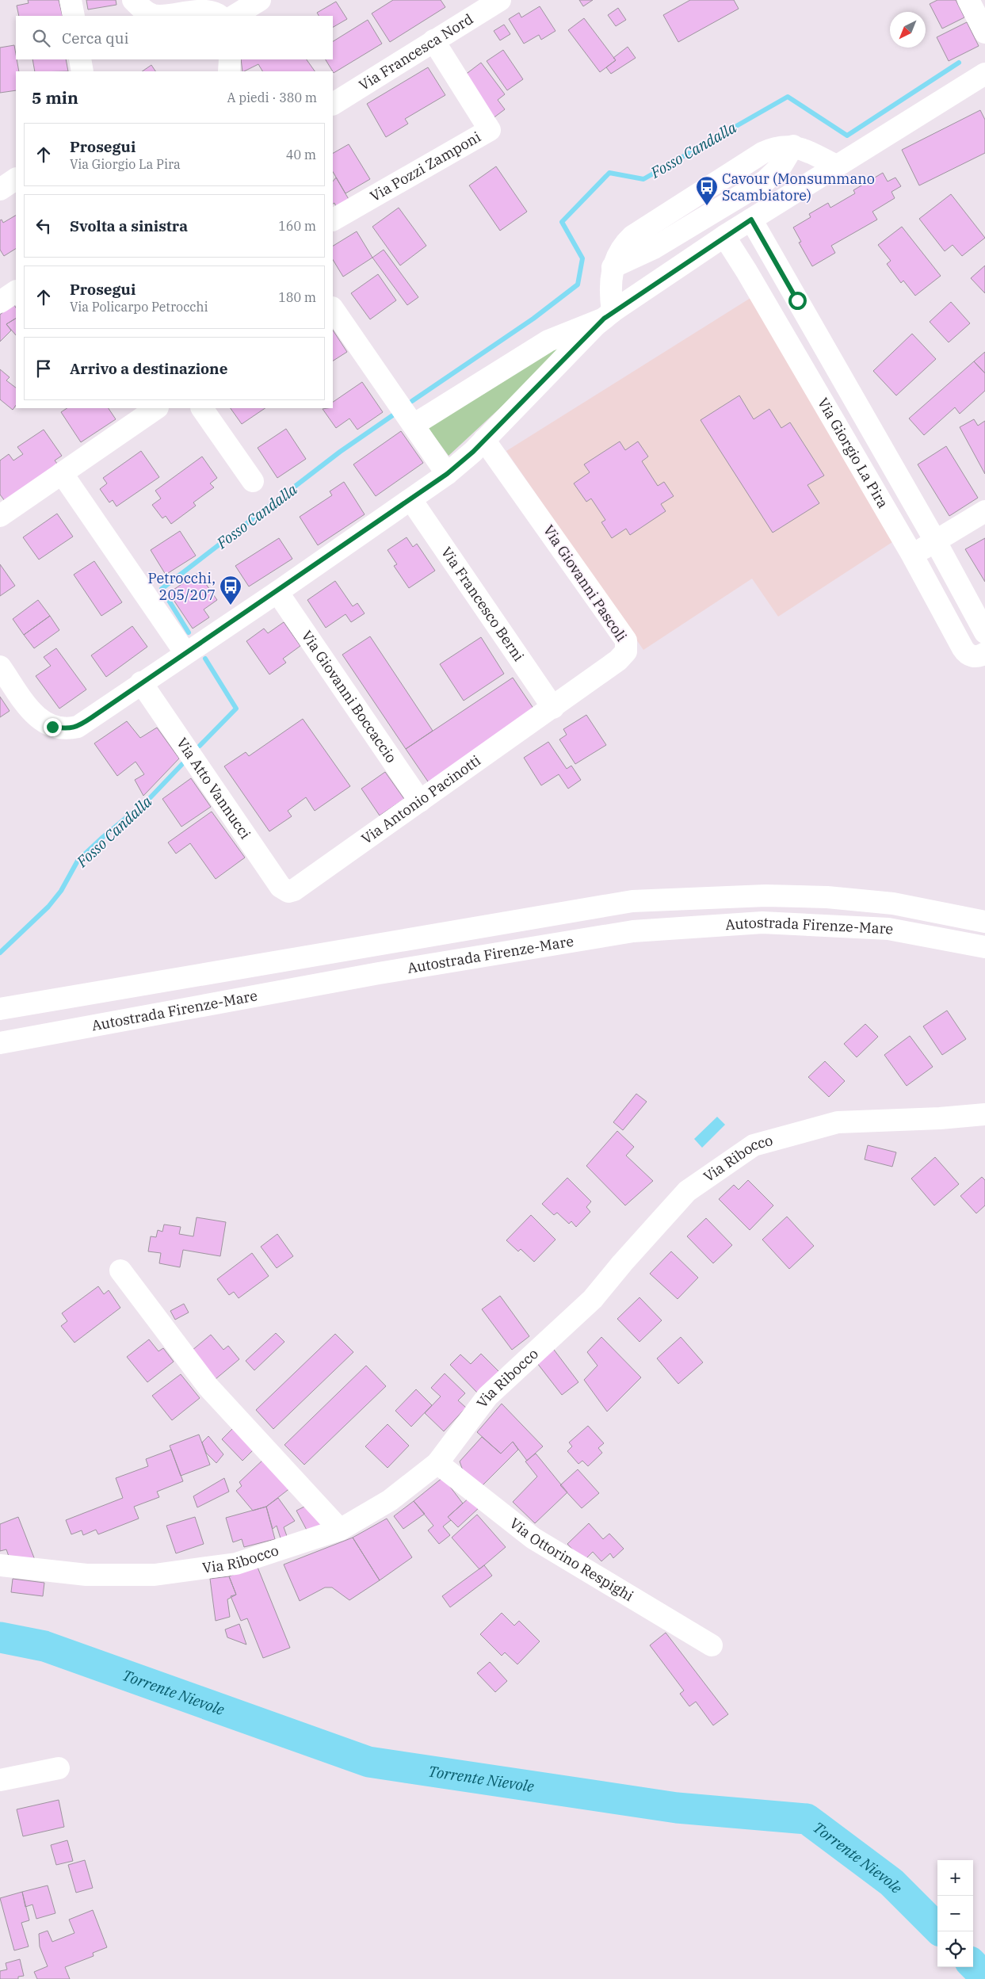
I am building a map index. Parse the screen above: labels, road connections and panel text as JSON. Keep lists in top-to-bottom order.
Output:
{
  "streets": {
    "main road": [
      "Via Francesca Nord",
      "Via Pozzi Zamponi",
      "Via Giorgio La Pira",
      "Via Giovanni Pascoli",
      "Via Francesco Berni",
      "Via Giovanni Boccaccio",
      "Via Atto Vannucci",
      "Via Antonio Pacinotti",
      "Autostrada Firenze-Mare",
      "Via Ribocco",
      "Via Ottorino Respighi"
    ]
  },
  "crossings": [
    ["Via Francesca Nord", "Via Pozzi Zamponi"],
    ["Via Giovanni Pascoli", "Via Francesco Berni"],
    ["Via Giovanni Pascoli", "Via Antonio Pacinotti"],
    ["Via Francesco Berni", "Via Antonio Pacinotti"],
    ["Via Giovanni Boccaccio", "Via Antonio Pacinotti"],
    ["Via Atto Vannucci", "Via Antonio Pacinotti"],
    ["Via Ribocco", "Via Ottorino Respighi"]
  ],
  "water": ["Fosso Candalla", "Torrente Nievole"],
  "places": {
    "bus stop": ["Cavour (Monsummano Scambiatore)", "Petrocchi, 205/207"]
  },
  "north": "bottom left",
  "page": {
    "search": "Cerca qui",
    "heading": ["5 min", "A piedi · 380 m"],
    "list": [
      ["Prosegui", "Via Giorgio La Pira", "40 m"],
      ["Svolta a sinistra", "160 m"],
      ["Prosegui", "Via Policarpo Petrocchi", "180 m"],
      "Arrivo a destinazione"
    ],
    "map_buttons": ["+", "−"]
  }
}
